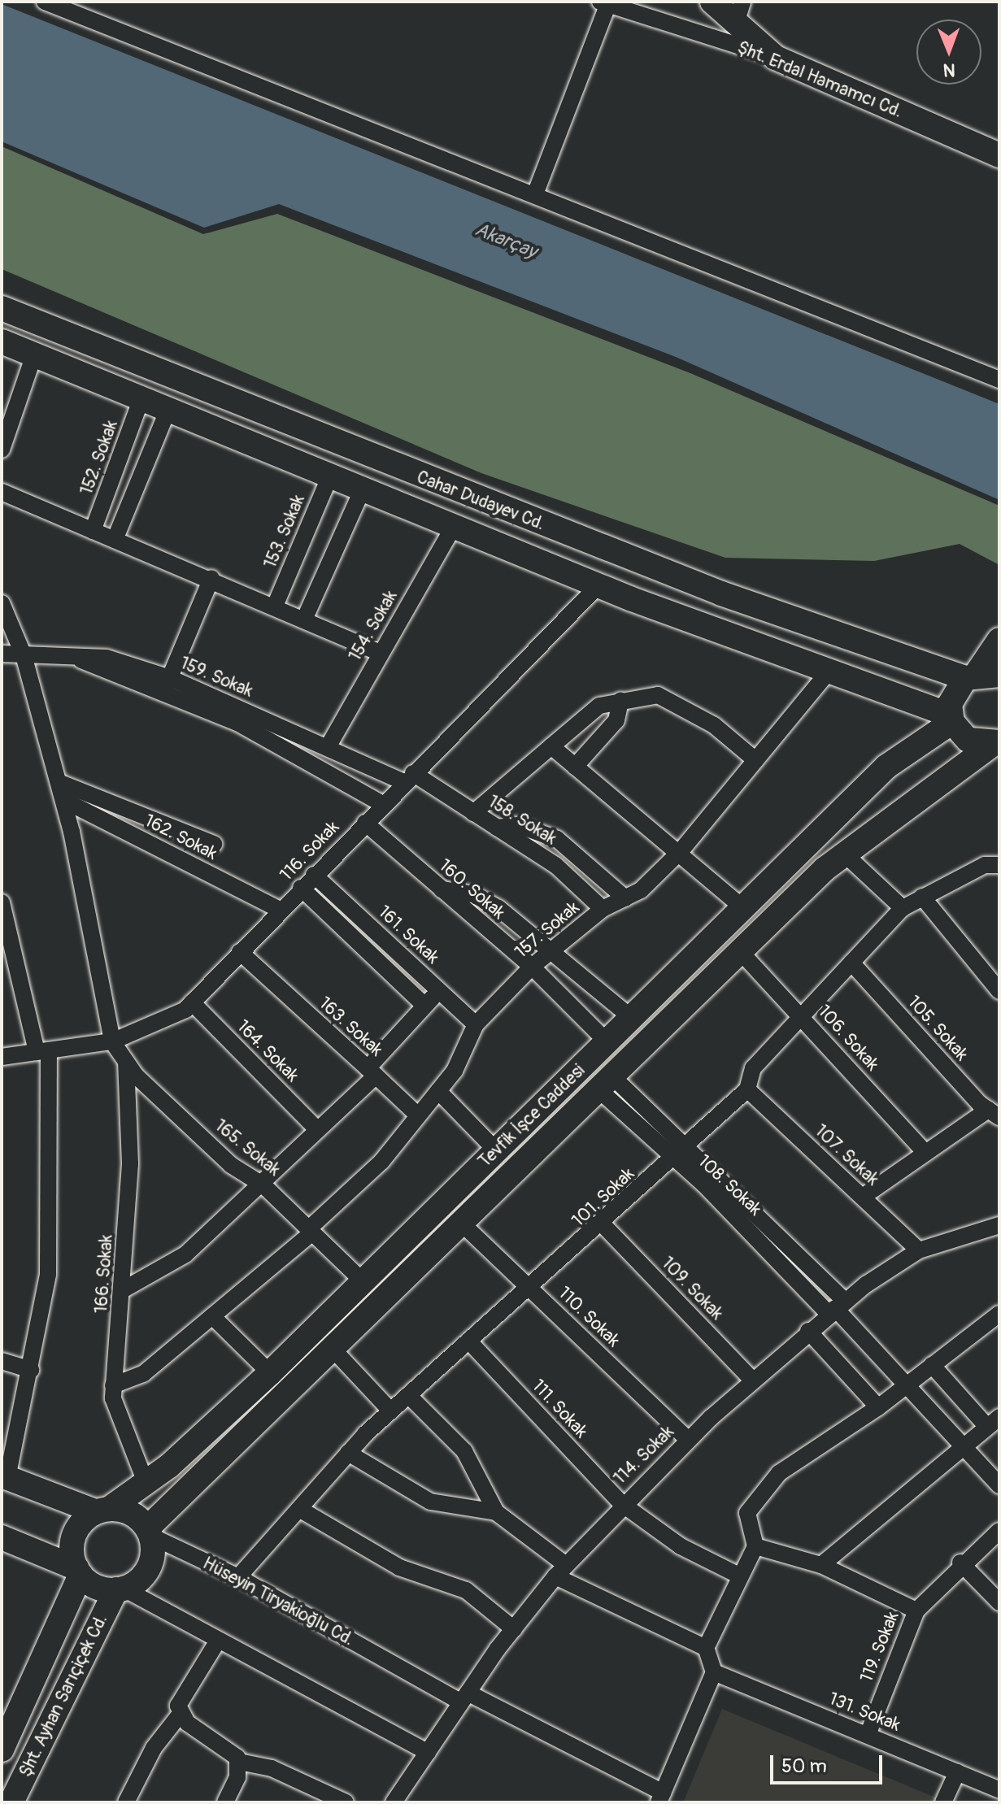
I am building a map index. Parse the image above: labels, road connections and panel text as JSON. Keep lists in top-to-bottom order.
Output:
{
  "streets": {
    "main road": [
      "Şht. Erdal Hamamcı Cd.",
      "Cahar Dudayev Cd.",
      "Tevfik İşce Caddesi",
      "Hüseyin Tiryakioğlu Cd.",
      "Şht. Ayhan Sarıçiçek Cd."
    ],
    "street": [
      "152. Sokak",
      "153. Sokak",
      "154. Sokak",
      "159. Sokak",
      "158. Sokak",
      "162. Sokak",
      "116. Sokak",
      "160. Sokak",
      "157. Sokak",
      "161. Sokak",
      "163. Sokak",
      "105. Sokak",
      "106. Sokak",
      "164. Sokak",
      "165. Sokak",
      "107. Sokak",
      "108. Sokak",
      "101. Sokak",
      "166. Sokak",
      "109. Sokak",
      "110. Sokak",
      "111. Sokak",
      "114. Sokak",
      "119. Sokak",
      "131. Sokak"
    ]
  },
  "crossings": [
    ["152. Sokak", "Cahar Dudayev Cd."],
    ["Cahar Dudayev Cd.", "153. Sokak"],
    ["Cahar Dudayev Cd.", "154. Sokak"],
    ["Cahar Dudayev Cd.", "116. Sokak"],
    ["Cahar Dudayev Cd.", "157. Sokak"],
    ["Cahar Dudayev Cd.", "Tevfik İşce Caddesi"],
    ["154. Sokak", "159. Sokak"],
    ["159. Sokak", "158. Sokak"],
    ["159. Sokak", "116. Sokak"],
    ["158. Sokak", "116. Sokak"],
    ["158. Sokak", "157. Sokak"],
    ["162. Sokak", "116. Sokak"],
    ["116. Sokak", "160. Sokak"],
    ["116. Sokak", "161. Sokak"],
    ["116. Sokak", "163. Sokak"],
    ["116. Sokak", "164. Sokak"],
    ["116. Sokak", "165. Sokak"],
    ["160. Sokak", "157. Sokak"],
    ["160. Sokak", "Tevfik İşce Caddesi"],
    ["157. Sokak", "161. Sokak"],
    ["157. Sokak", "165. Sokak"],
    ["157. Sokak", "166. Sokak"],
    ["163. Sokak", "164. Sokak"],
    ["163. Sokak", "165. Sokak"],
    ["163. Sokak", "166. Sokak"],
    ["105. Sokak", "101. Sokak"],
    ["106. Sokak", "Tevfik İşce Caddesi"],
    ["106. Sokak", "101. Sokak"],
    ["Tevfik İşce Caddesi", "165. Sokak"],
    ["Tevfik İşce Caddesi", "108. Sokak"],
    ["Tevfik İşce Caddesi", "166. Sokak"],
    ["Tevfik İşce Caddesi", "110. Sokak"],
    ["Tevfik İşce Caddesi", "Hüseyin Tiryakioğlu Cd."],
    ["Tevfik İşce Caddesi", "Şht. Ayhan Sarıçiçek Cd."],
    ["165. Sokak", "166. Sokak"],
    ["107. Sokak", "101. Sokak"],
    ["107. Sokak", "114. Sokak"],
    ["108. Sokak", "101. Sokak"],
    ["108. Sokak", "114. Sokak"],
    ["101. Sokak", "109. Sokak"],
    ["101. Sokak", "110. Sokak"],
    ["101. Sokak", "111. Sokak"],
    ["101. Sokak", "Hüseyin Tiryakioğlu Cd."],
    ["109. Sokak", "114. Sokak"],
    ["110. Sokak", "114. Sokak"],
    ["111. Sokak", "114. Sokak"],
    ["114. Sokak", "Hüseyin Tiryakioğlu Cd."],
    ["Hüseyin Tiryakioğlu Cd.", "Şht. Ayhan Sarıçiçek Cd."],
    ["119. Sokak", "131. Sokak"]
  ],
  "water": ["Akarçay"],
  "scale_bar": "50 m",
  "north": "bottom"
}
